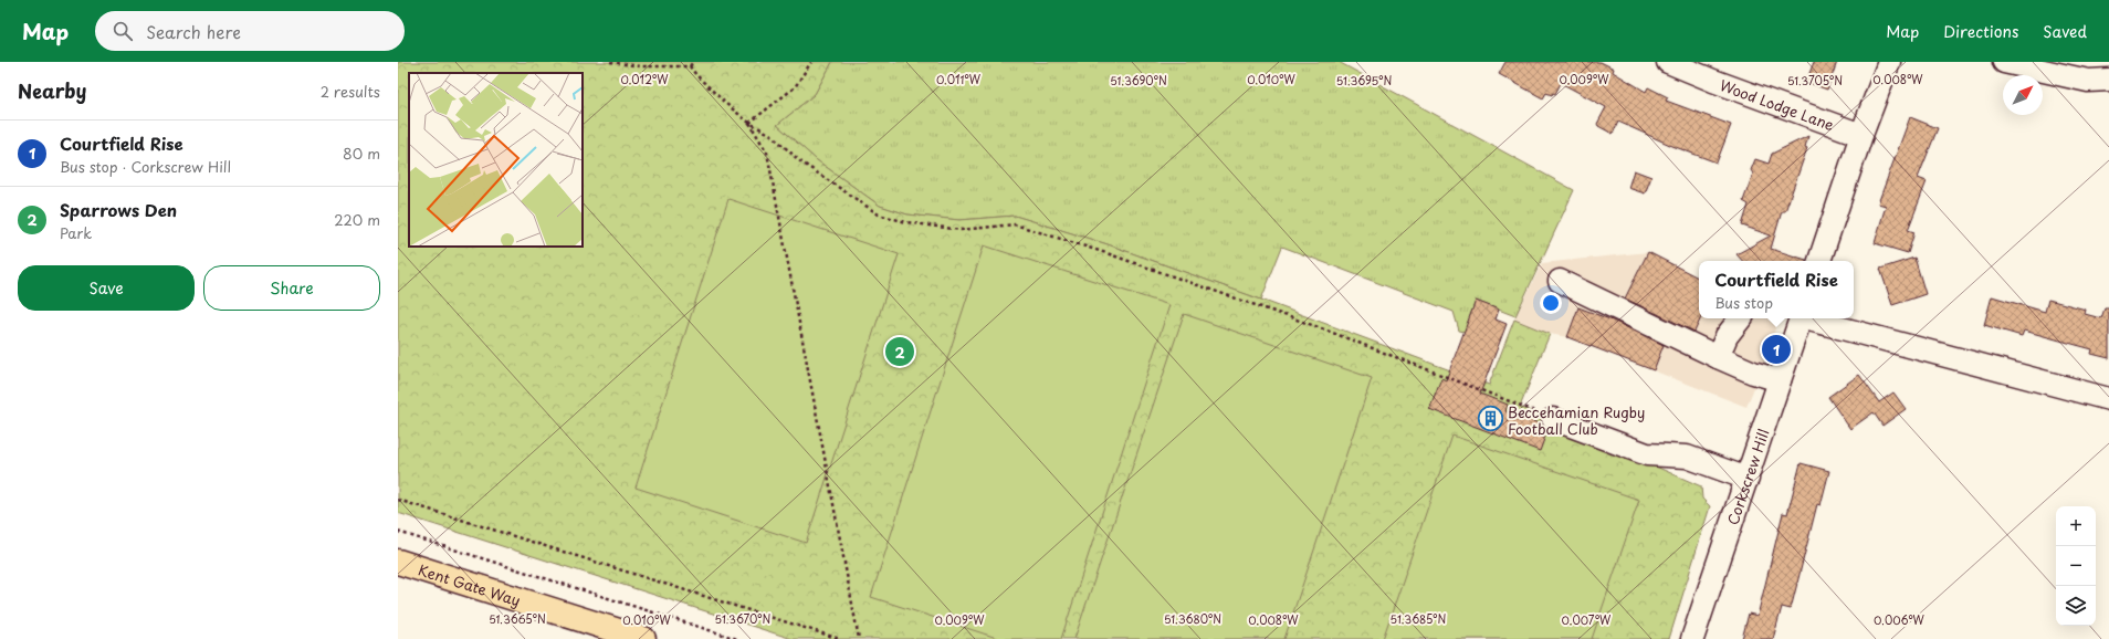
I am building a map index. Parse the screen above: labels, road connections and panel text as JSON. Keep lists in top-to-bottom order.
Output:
{
  "streets": {
    "main road": ["Kent Gate Way"],
    "street": ["Wood Lodge Lane", "Corkscrew Hill"]
  },
  "places": {
    "building": ["Beccehamian Rugby Football Club"]
  },
  "north": "top right",
  "page": {
    "header": "Map",
    "search": "Search here",
    "nav": ["Map", "Directions", "Saved"],
    "heading": ["Nearby", "2 results"],
    "list": [
      {
        "mark": "1",
        "name": "Courtfield Rise",
        "note": "Bus stop · Corkscrew Hill",
        "value": "80 m"
      },
      {
        "mark": "2",
        "name": "Sparrows Den",
        "note": "Park",
        "value": "220 m"
      }
    ],
    "buttons": ["Save", "Share"],
    "popup": ["Courtfield Rise", "Bus stop"],
    "pins": ["1", "2"],
    "map_buttons": ["+", "−"]
  },
  "coordinates": [
    "0.012°W",
    "0.011°W",
    "0.010°W",
    "0.009°W",
    "0.008°W",
    "51.3690°N",
    "51.3695°N",
    "51.3705°N",
    "51.3665°N",
    "51.3670°N",
    "51.3680°N",
    "51.3685°N",
    "0.007°W",
    "0.006°W"
  ]
}
